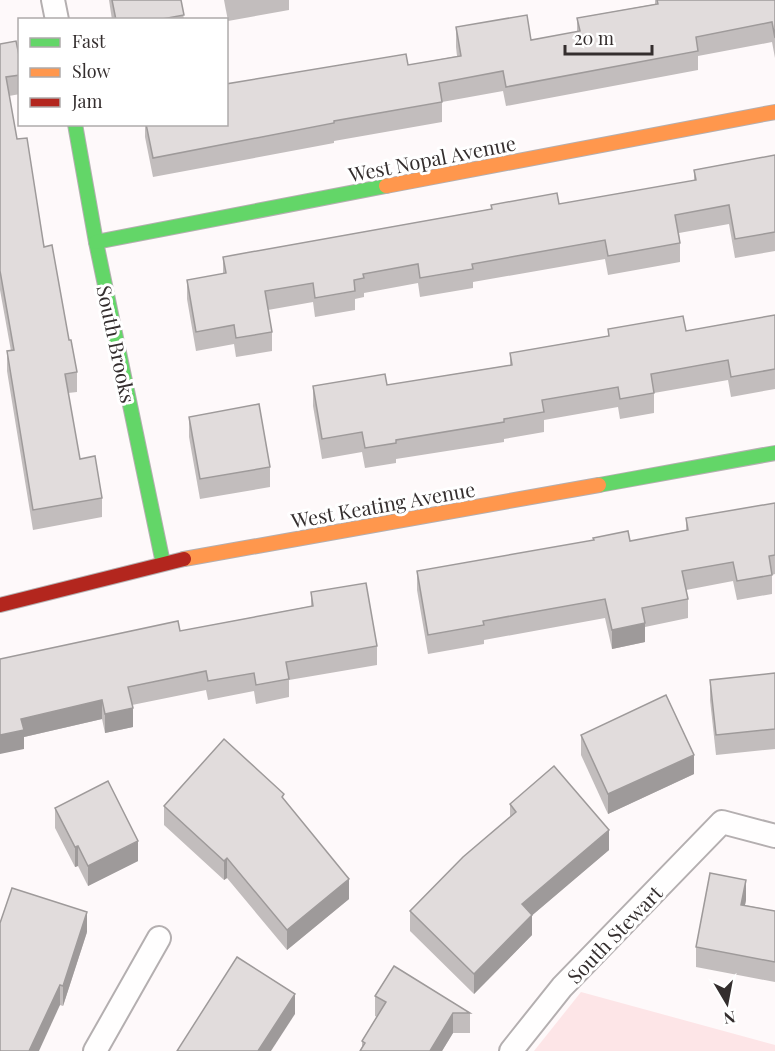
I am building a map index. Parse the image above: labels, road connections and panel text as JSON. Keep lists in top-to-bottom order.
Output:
{
  "streets": {
    "street": [
      "West Nopal Avenue",
      "South Brooks",
      "West Keating Avenue",
      "South Stewart"
    ]
  },
  "crossings": [
    ["West Nopal Avenue", "South Brooks"],
    ["South Brooks", "West Keating Avenue"]
  ],
  "legend": ["Fast", "Slow", "Jam"],
  "scale_bar": "20 m",
  "north": "bottom"
}
